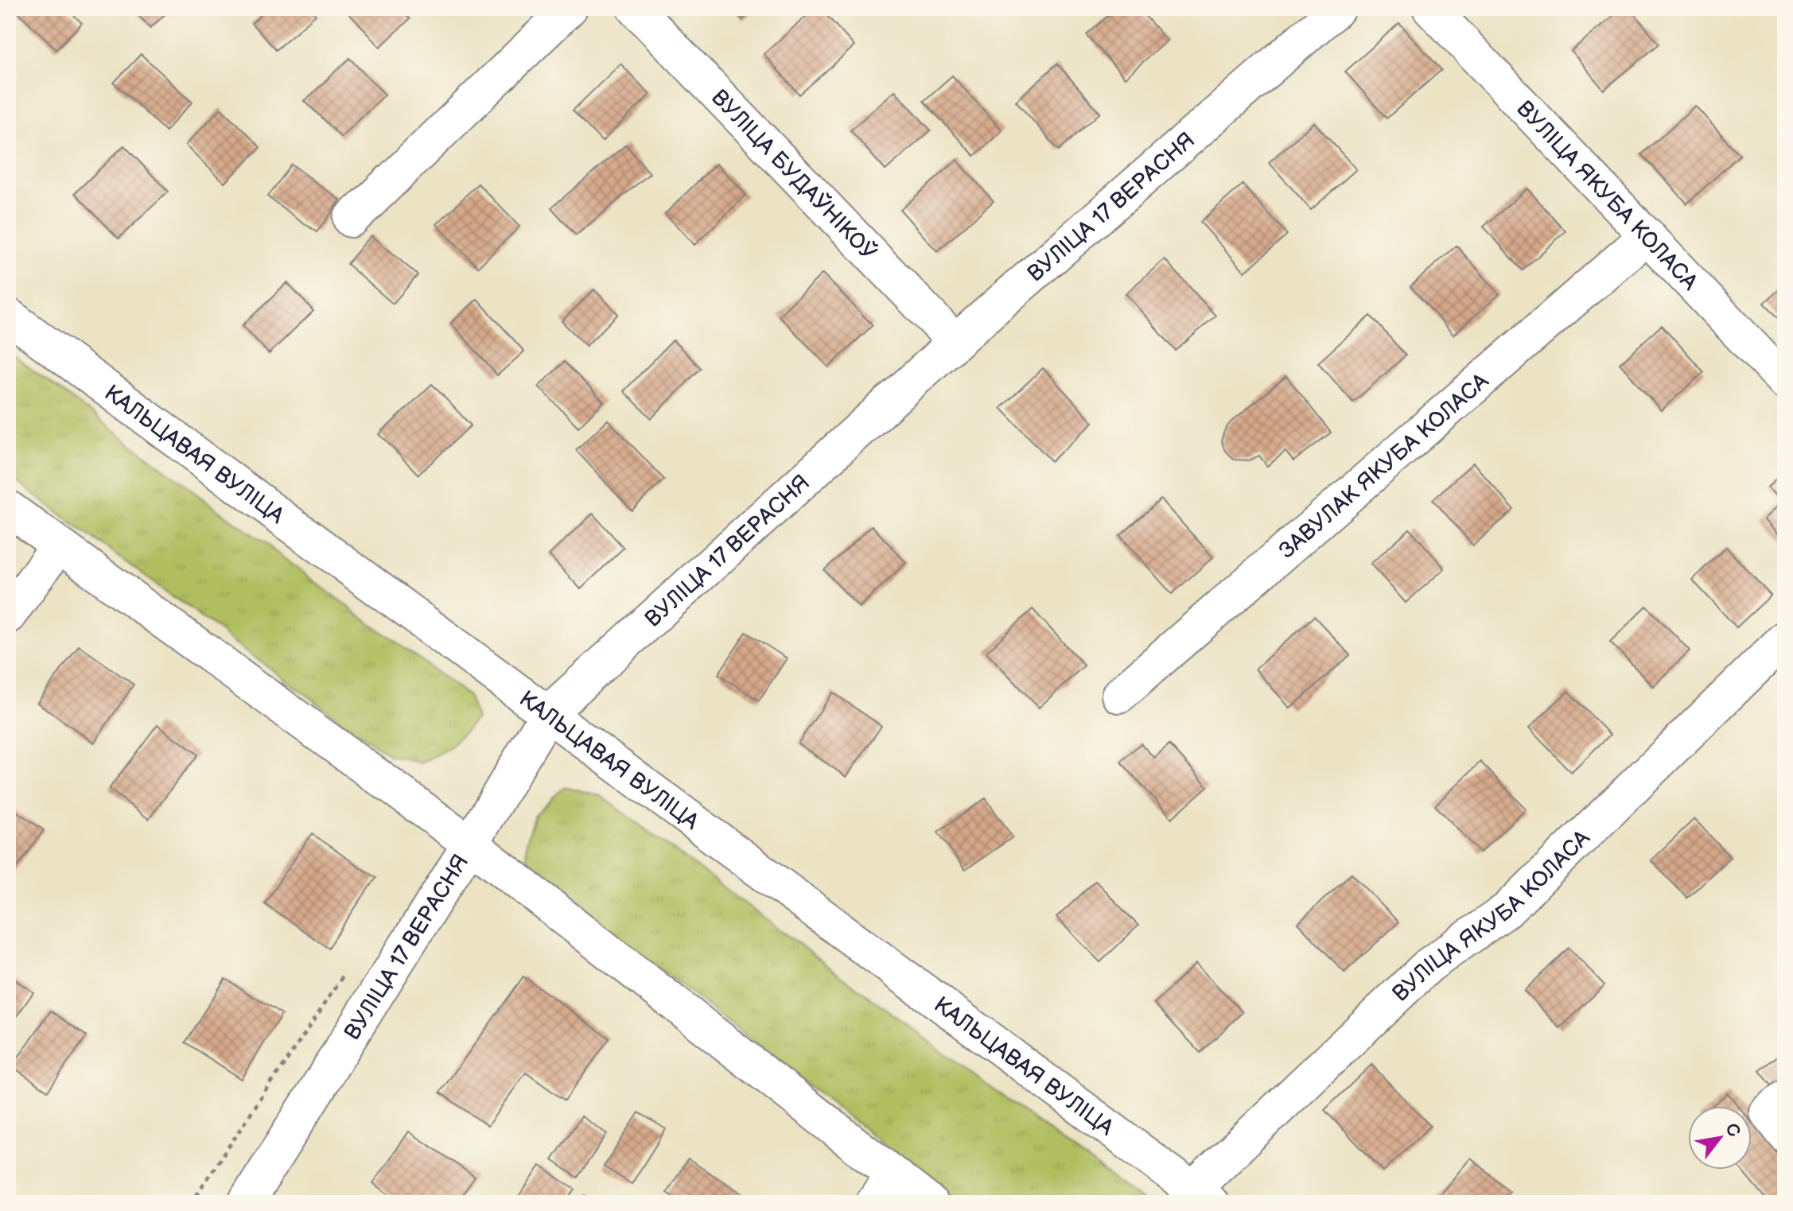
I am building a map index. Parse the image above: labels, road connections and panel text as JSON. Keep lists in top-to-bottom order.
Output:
{
  "streets": {
    "street": [
      "ВУЛІЦА БУДАЎНІКОЎ",
      "ВУЛІЦА ЯКУБА КОЛАСА",
      "ВУЛІЦА 17 ВЕРАСНЯ",
      "КАЛЬЦАВАЯ ВУЛІЦА",
      "ЗАВУЛАК ЯКУБА КОЛАСА"
    ]
  },
  "crossings": [
    ["ВУЛІЦА БУДАЎНІКОЎ", "ВУЛІЦА 17 ВЕРАСНЯ"],
    ["ВУЛІЦА ЯКУБА КОЛАСА", "КАЛЬЦАВАЯ ВУЛІЦА"],
    ["ВУЛІЦА ЯКУБА КОЛАСА", "ЗАВУЛАК ЯКУБА КОЛАСА"],
    ["ВУЛІЦА 17 ВЕРАСНЯ", "КАЛЬЦАВАЯ ВУЛІЦА"]
  ],
  "north": "top right"
}
